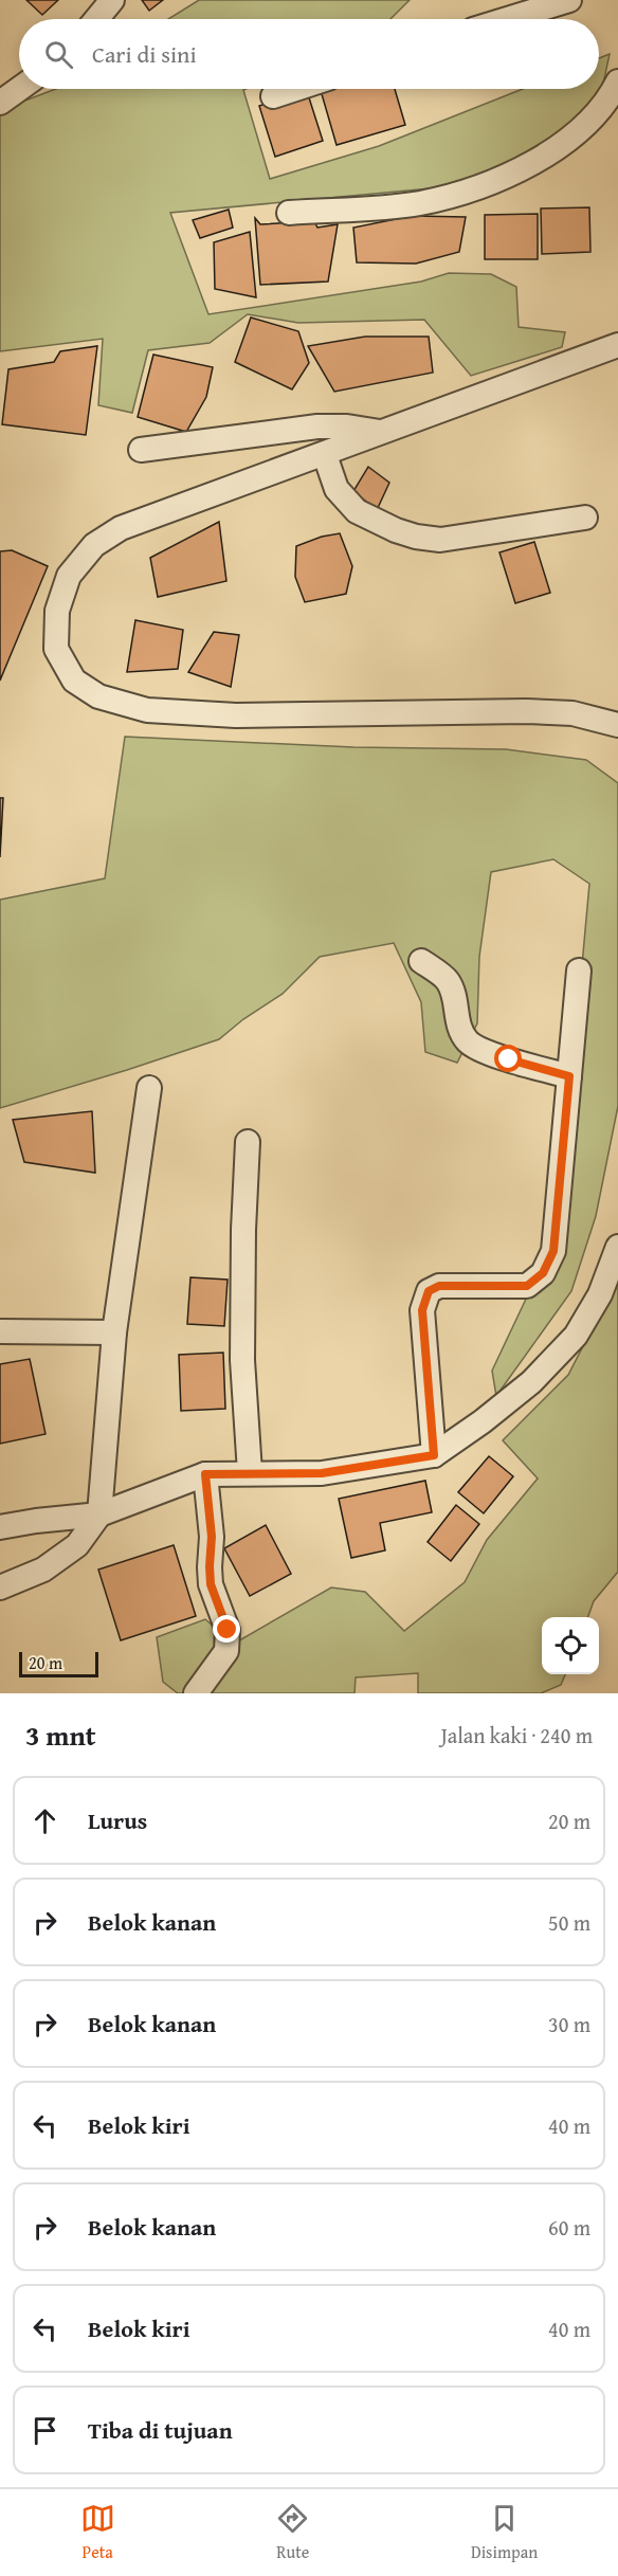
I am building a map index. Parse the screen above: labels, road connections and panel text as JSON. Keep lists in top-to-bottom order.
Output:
{
  "scale_bar": "20 m",
  "page": {
    "search": "Cari di sini",
    "scale": "20 m",
    "heading": ["3 mnt", "Jalan kaki · 240 m"],
    "list": [
      ["Lurus", "20 m"],
      ["Belok kanan", "50 m"],
      ["Belok kanan", "30 m"],
      ["Belok kiri", "40 m"],
      ["Belok kanan", "60 m"],
      ["Belok kiri", "40 m"],
      "Tiba di tujuan"
    ],
    "nav": ["Peta", "Rute", "Disimpan"]
  }
}
